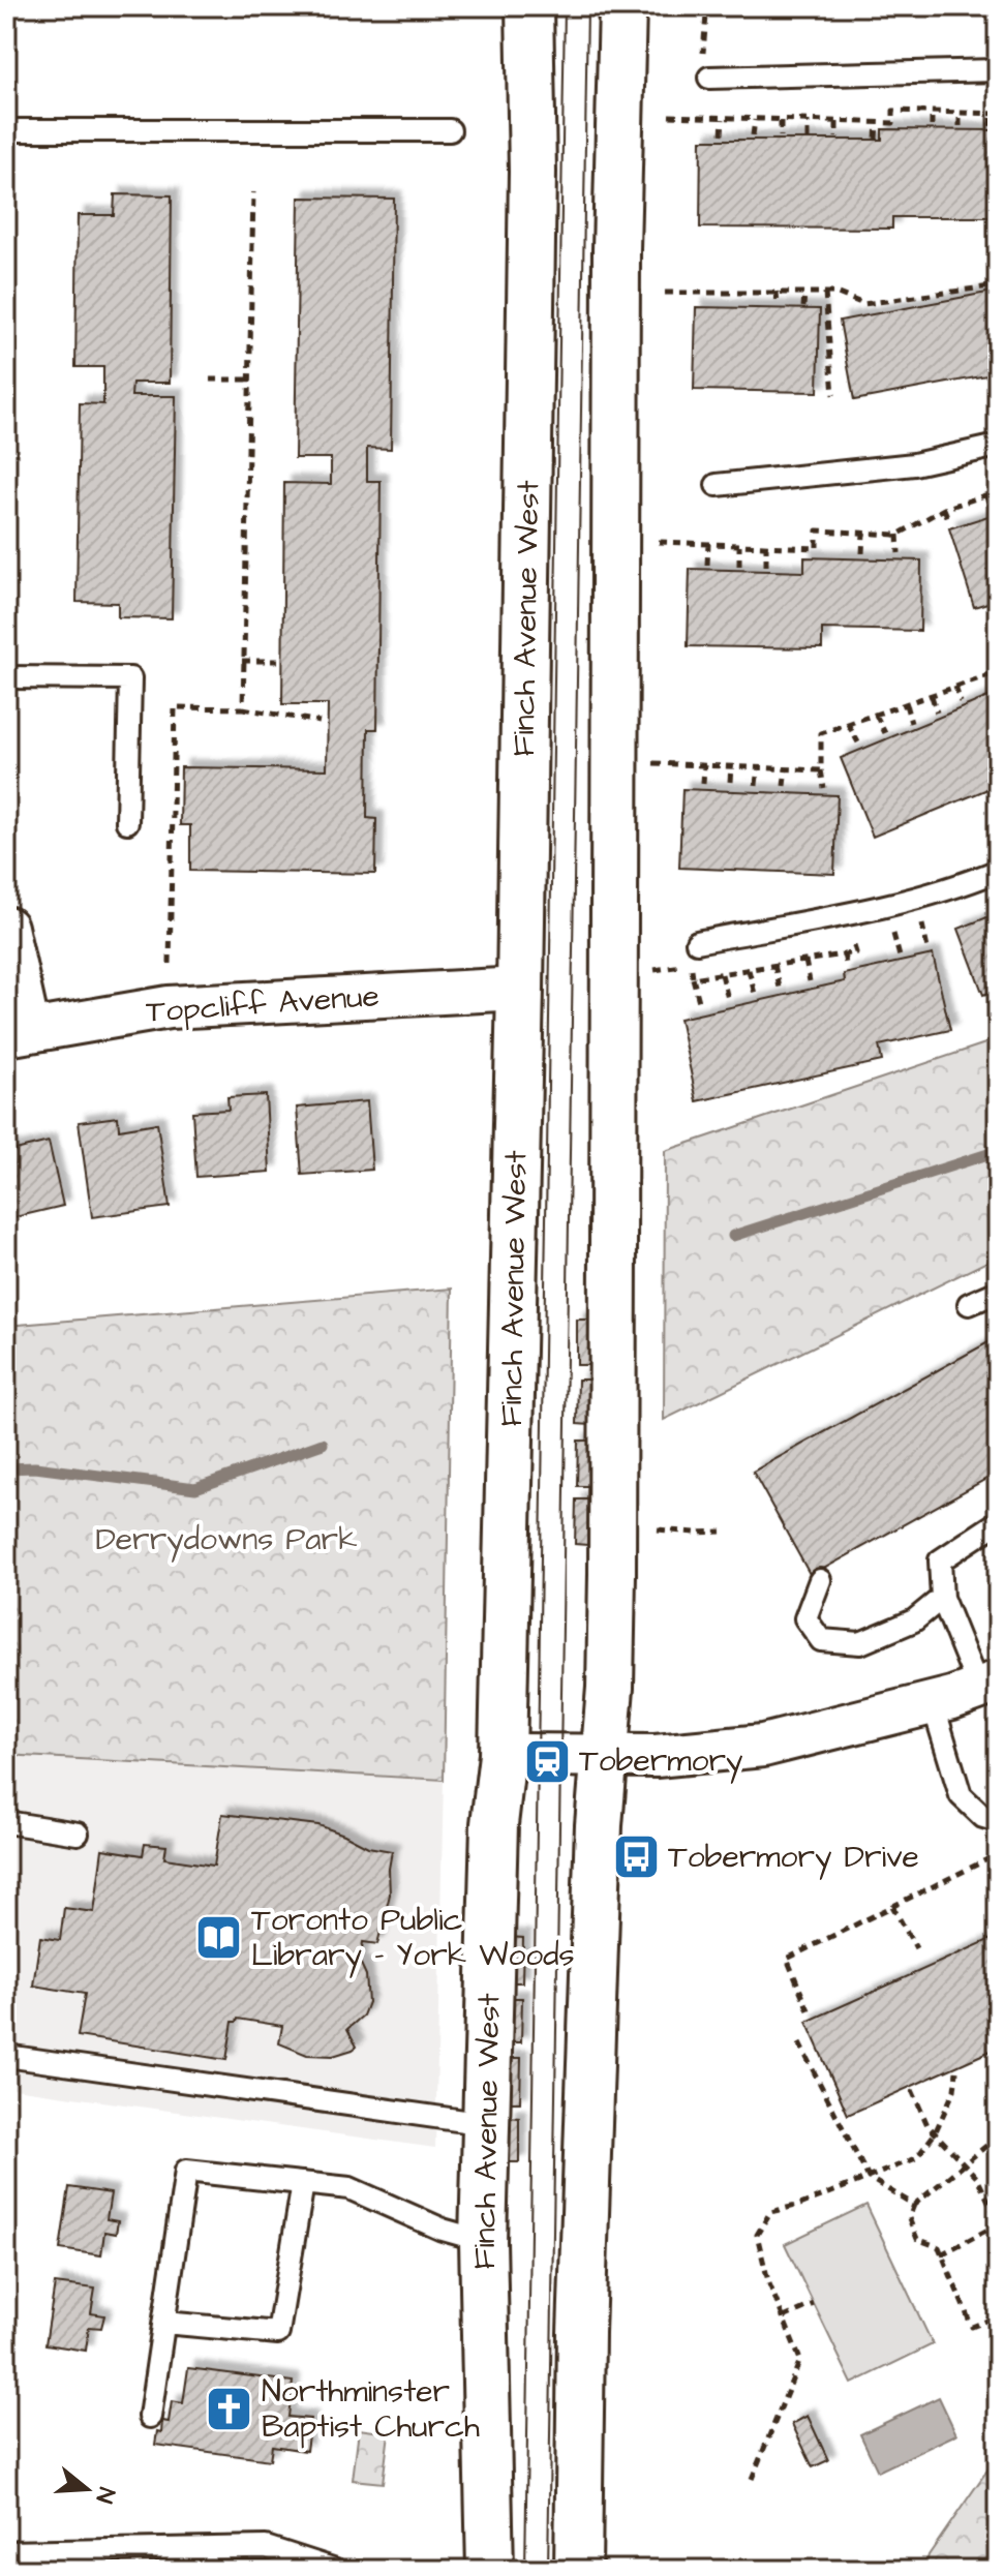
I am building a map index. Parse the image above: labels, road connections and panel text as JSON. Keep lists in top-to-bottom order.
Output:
{
  "streets": {
    "main road": ["Finch Avenue West"],
    "street": ["Topcliff Avenue"]
  },
  "crossings": [
    ["Finch Avenue West", "Topcliff Avenue"]
  ],
  "parks": ["Derrydowns Park"],
  "places": {
    "station": ["Tobermory"],
    "bus stop": ["Tobermory Drive"],
    "library": ["Toronto Public Library - York Woods"],
    "church": ["Northminster Baptist Church"]
  },
  "north": "right"
}
